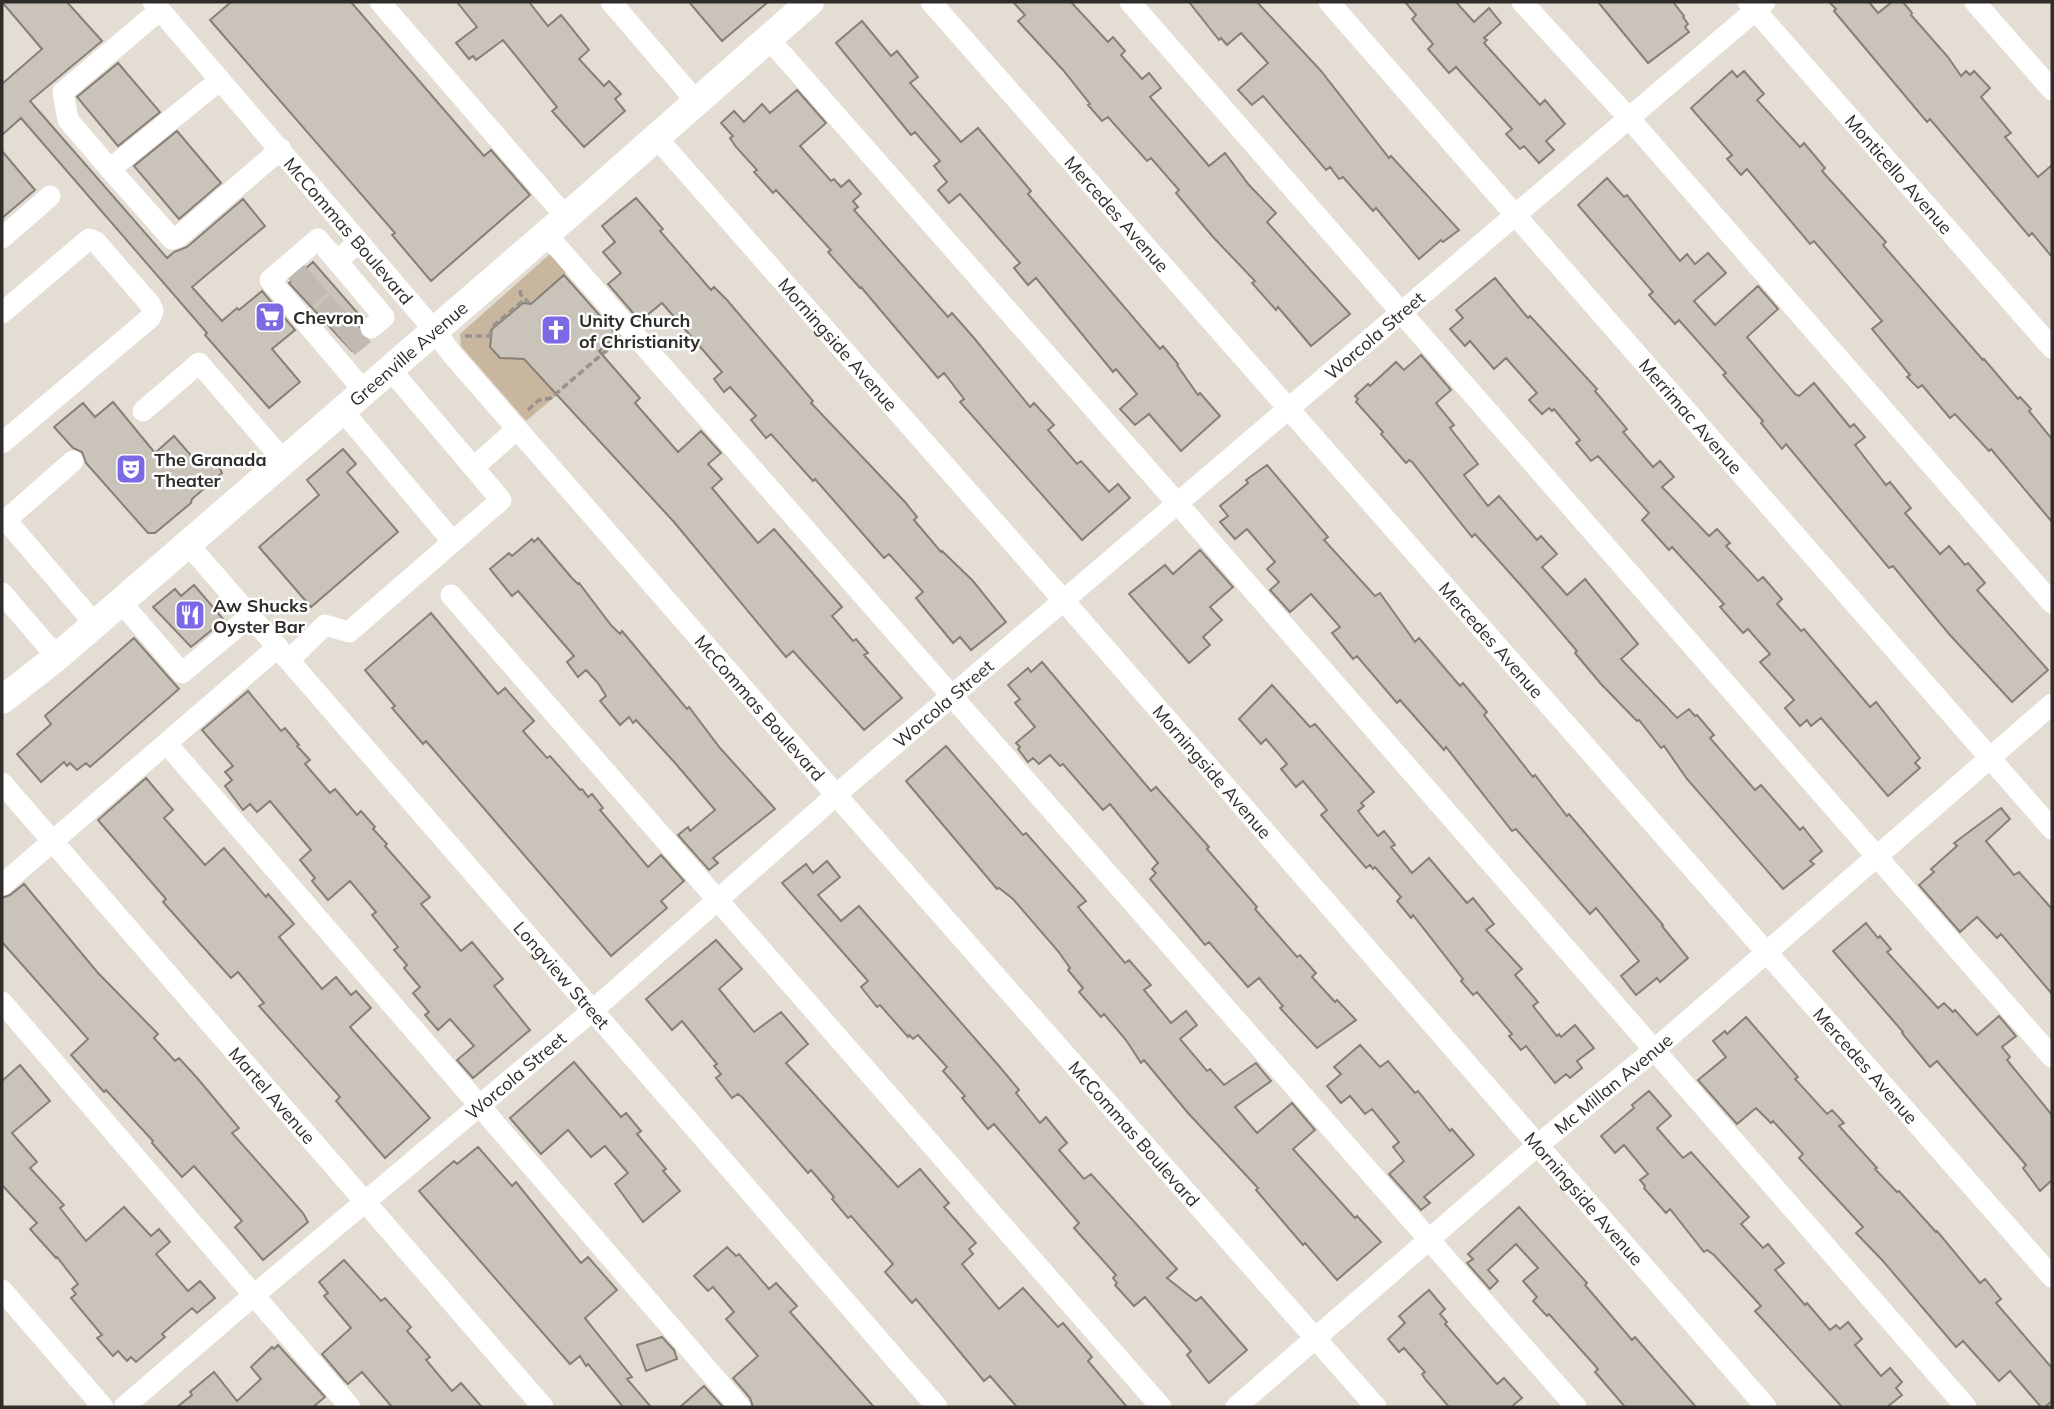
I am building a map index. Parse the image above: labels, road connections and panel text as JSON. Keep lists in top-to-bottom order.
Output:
{
  "streets": {
    "main road": ["Greenville Avenue"],
    "street": [
      "Monticello Avenue",
      "Mercedes Avenue",
      "McCommas Boulevard",
      "Worcola Street",
      "Morningside Avenue",
      "Merrimac Avenue",
      "Longview Street",
      "Mc Millan Avenue",
      "Martel Avenue"
    ]
  },
  "crossings": [
    ["Monticello Avenue", "Worcola Street"],
    ["Mercedes Avenue", "Worcola Street"],
    ["Mercedes Avenue", "Mc Millan Avenue"],
    ["McCommas Boulevard", "Worcola Street"],
    ["McCommas Boulevard", "Greenville Avenue"],
    ["McCommas Boulevard", "Mc Millan Avenue"],
    ["Worcola Street", "Morningside Avenue"],
    ["Worcola Street", "Merrimac Avenue"],
    ["Worcola Street", "Longview Street"],
    ["Worcola Street", "Martel Avenue"],
    ["Morningside Avenue", "Greenville Avenue"],
    ["Morningside Avenue", "Mc Millan Avenue"],
    ["Greenville Avenue", "Longview Street"],
    ["Merrimac Avenue", "Mc Millan Avenue"]
  ],
  "places": {
    "supermarket": ["Chevron"],
    "church": ["Unity Church of Christianity"],
    "theatre": ["The Granada Theater"],
    "restaurant": ["Aw Shucks Oyster Bar"]
  }
}
